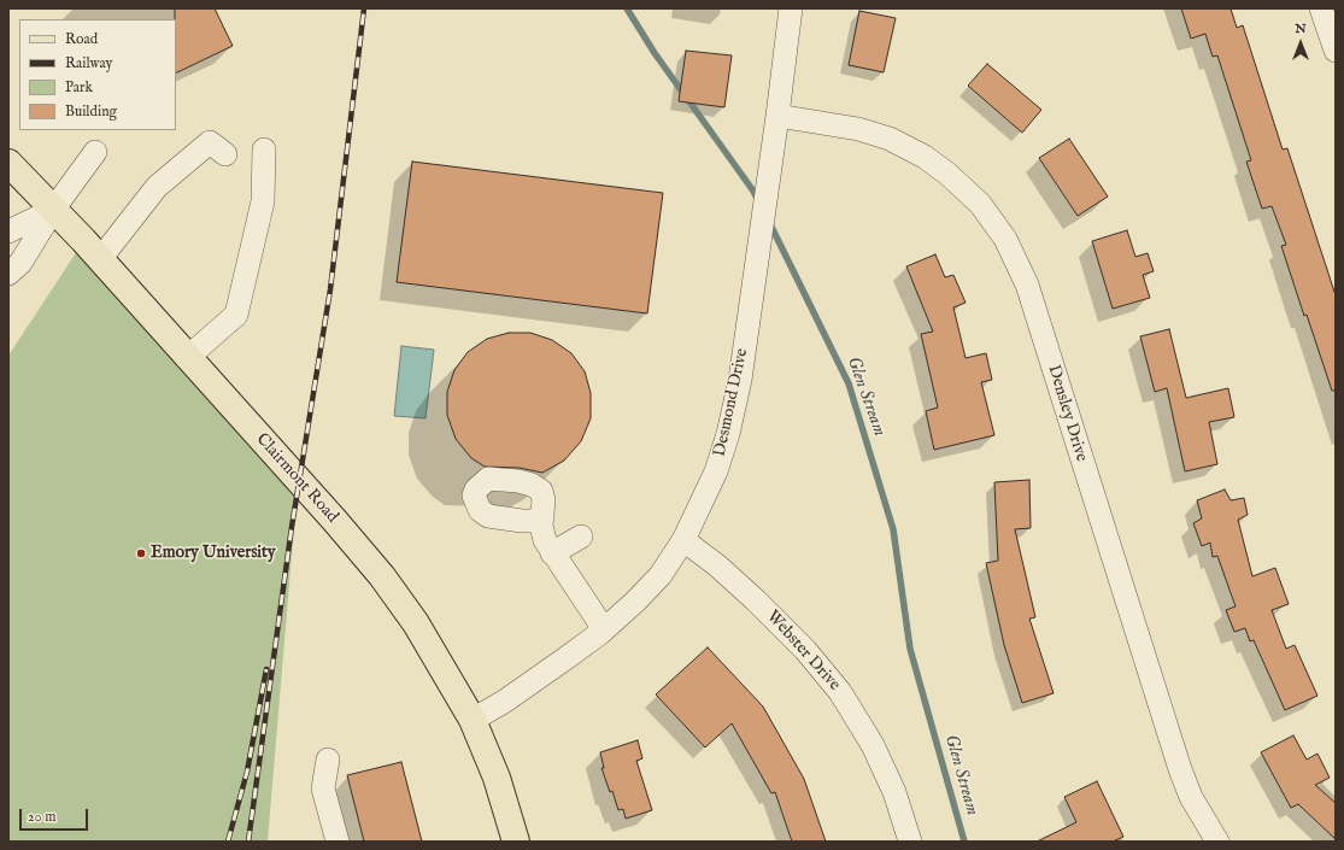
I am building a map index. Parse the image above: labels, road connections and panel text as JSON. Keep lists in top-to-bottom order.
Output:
{
  "streets": {
    "main road": ["Clairmont Road"],
    "street": ["Desmond Drive", "Densley Drive", "Webster Drive"]
  },
  "crossings": [
    ["Desmond Drive", "Densley Drive"],
    ["Desmond Drive", "Clairmont Road"],
    ["Desmond Drive", "Webster Drive"]
  ],
  "water": ["Glen Stream"],
  "places": ["Emory University"],
  "legend": [
    "Road",
    "Railway",
    "Park",
    "Building"
  ],
  "scale_bar": "20 m",
  "north": "top"
}
